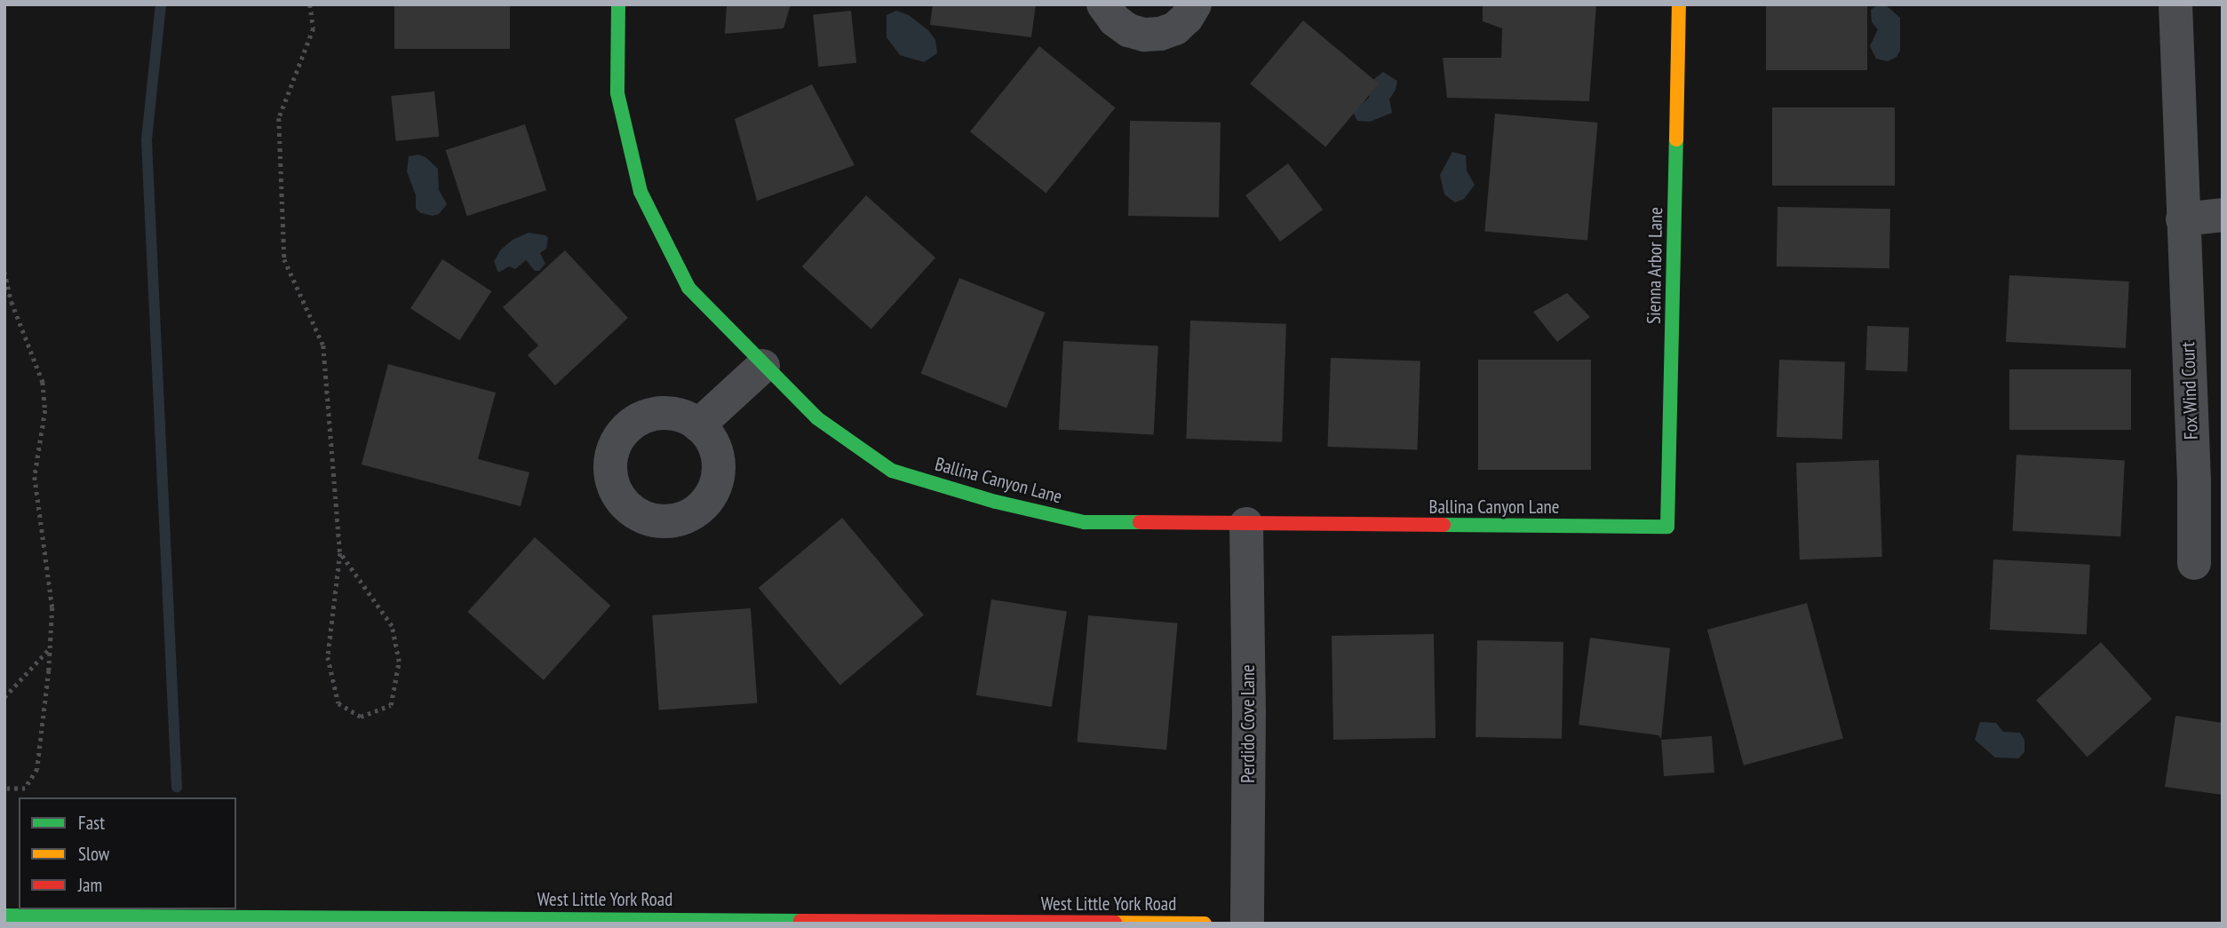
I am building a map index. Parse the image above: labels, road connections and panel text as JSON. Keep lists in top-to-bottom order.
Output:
{
  "streets": {
    "street": [
      "Sienna Arbor Lane",
      "Fox Wind Court",
      "Ballina Canyon Lane",
      "Perdido Cove Lane",
      "West Little York Road"
    ]
  },
  "crossings": [
    ["Sienna Arbor Lane", "Ballina Canyon Lane"],
    ["Ballina Canyon Lane", "Perdido Cove Lane"]
  ],
  "legend": ["Fast", "Slow", "Jam"]
}
